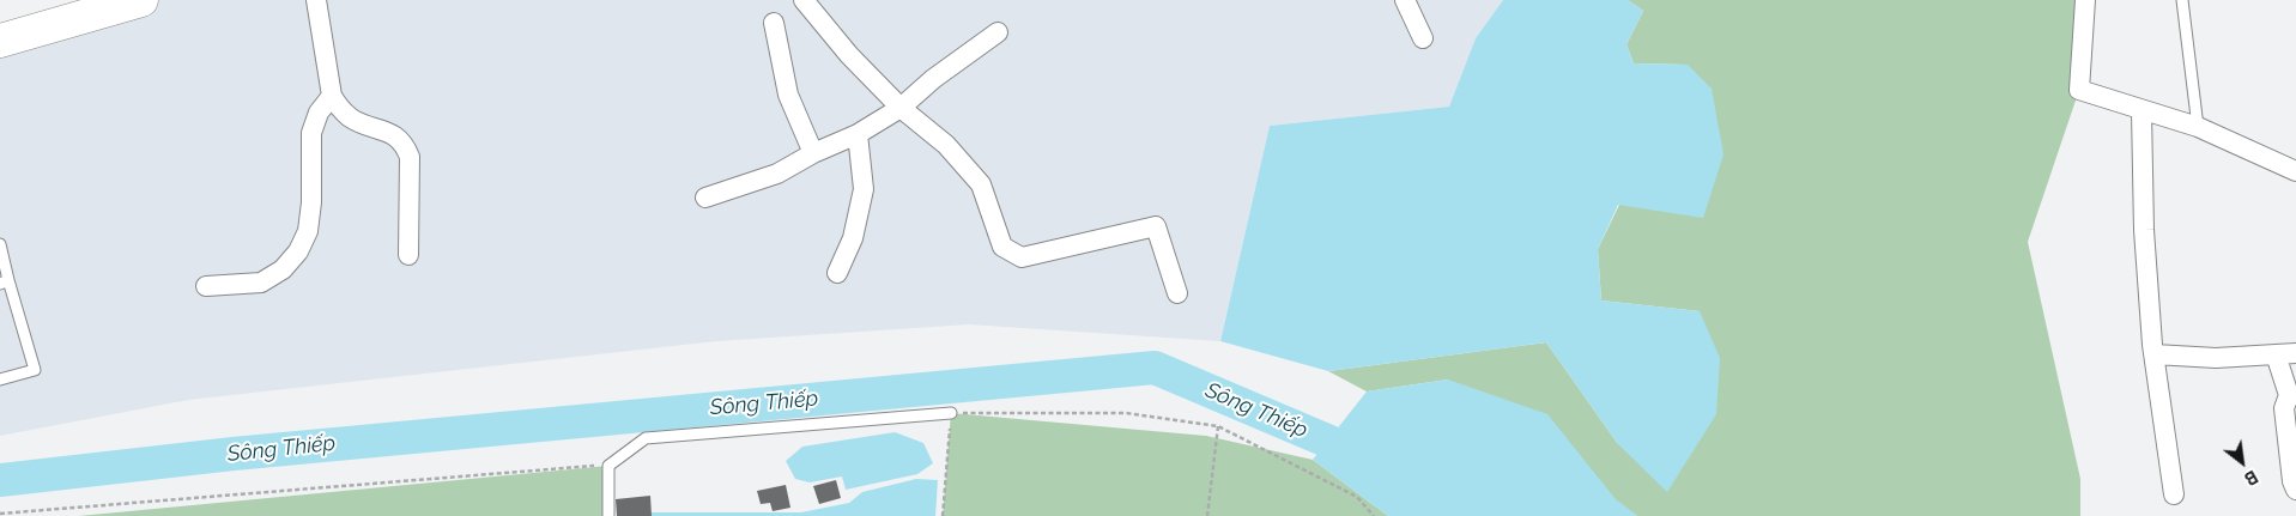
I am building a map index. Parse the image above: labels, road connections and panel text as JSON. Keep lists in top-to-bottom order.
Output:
{
  "water": ["Sông Thiếp"],
  "north": "bottom right"
}
